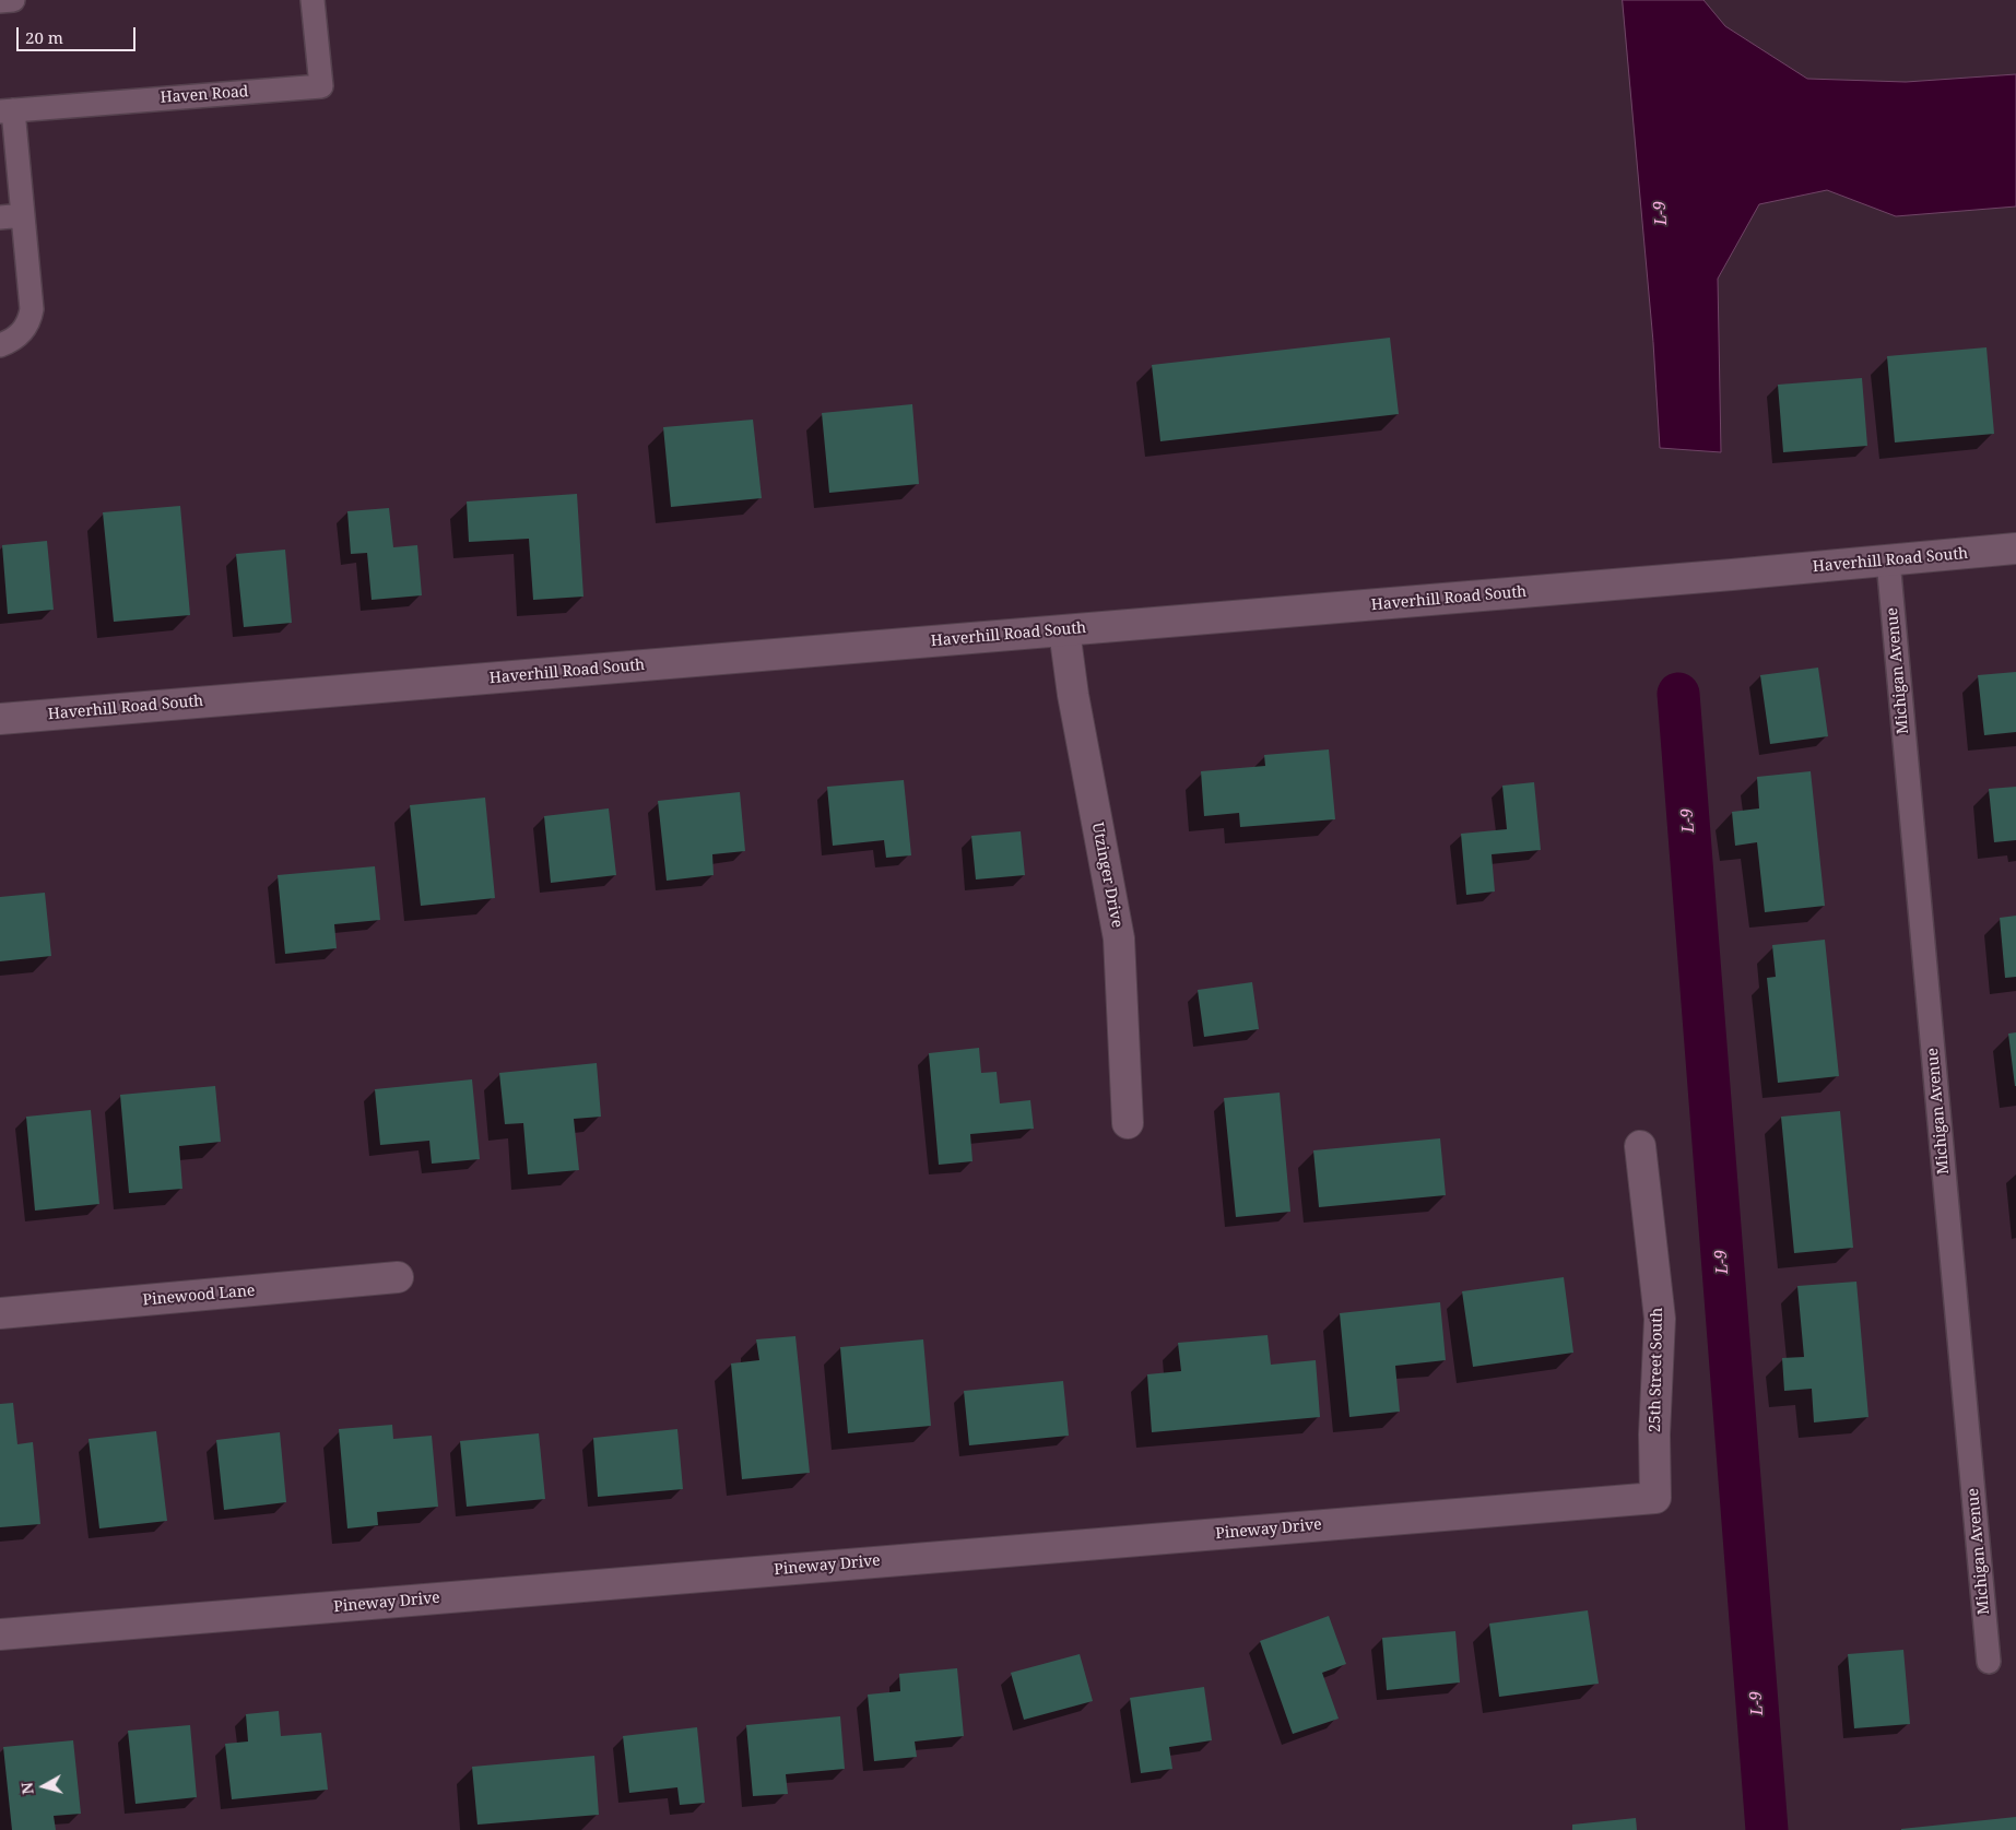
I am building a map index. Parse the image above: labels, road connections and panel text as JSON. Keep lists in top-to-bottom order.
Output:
{
  "streets": {
    "street": [
      "Haverhill Road South",
      "Utzinger Drive",
      "Pinewood Lane",
      "25th Street South",
      "Pineway Drive"
    ],
    "lane": ["Haven Road", "Michigan Avenue"]
  },
  "crossings": [
    ["Haverhill Road South", "Michigan Avenue"],
    ["Haverhill Road South", "Utzinger Drive"],
    ["25th Street South", "Pineway Drive"]
  ],
  "water": ["L-9"],
  "scale_bar": "20 m",
  "north": "left"
}
